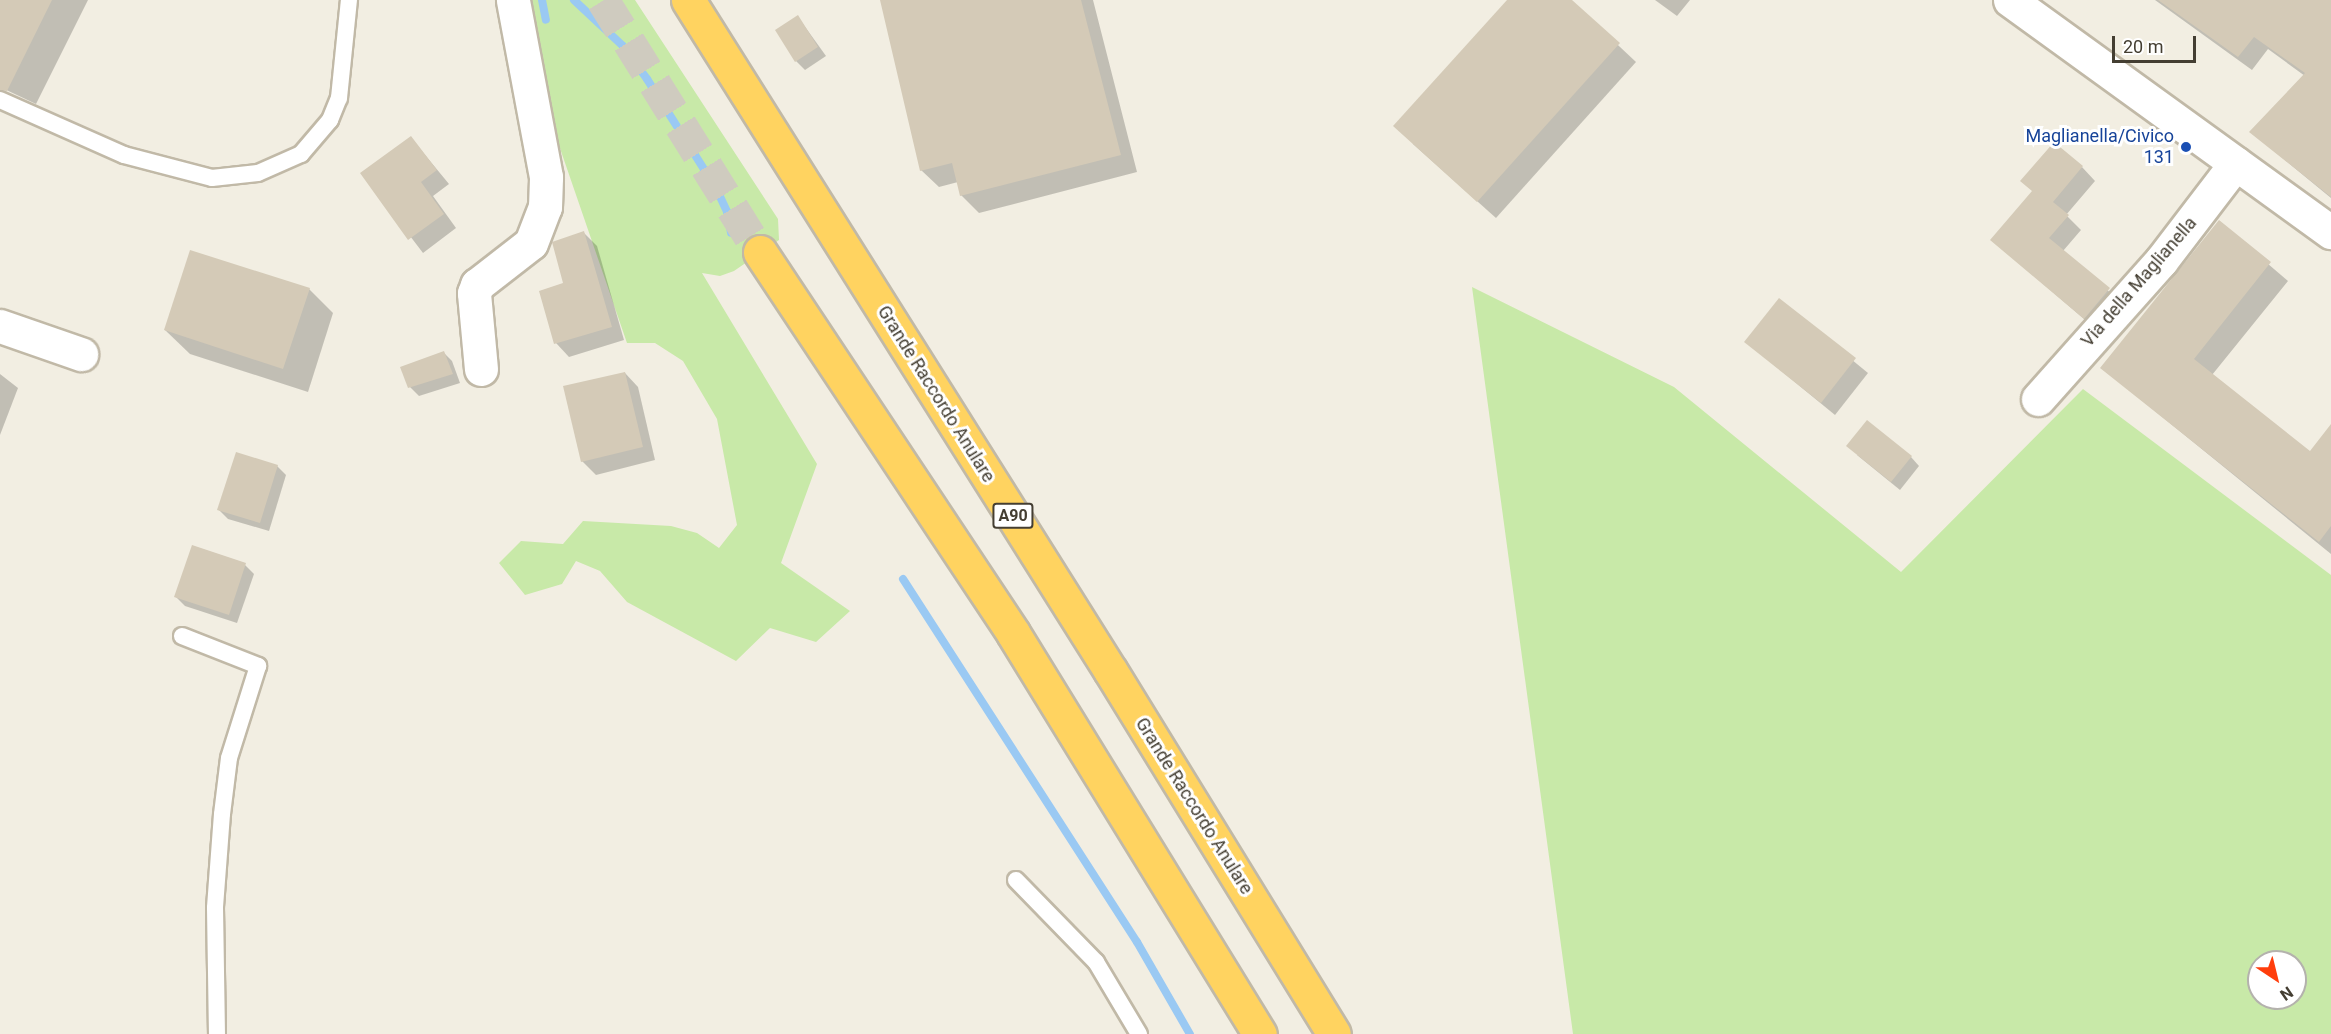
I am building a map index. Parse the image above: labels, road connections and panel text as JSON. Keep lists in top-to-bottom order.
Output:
{
  "streets": {
    "highway": ["Grande Raccordo Anulare", "A90"],
    "street": ["Via della Maglianella"]
  },
  "places": ["Maglianella/Civico 131"],
  "scale_bar": "20 m",
  "north": "bottom right"
}
